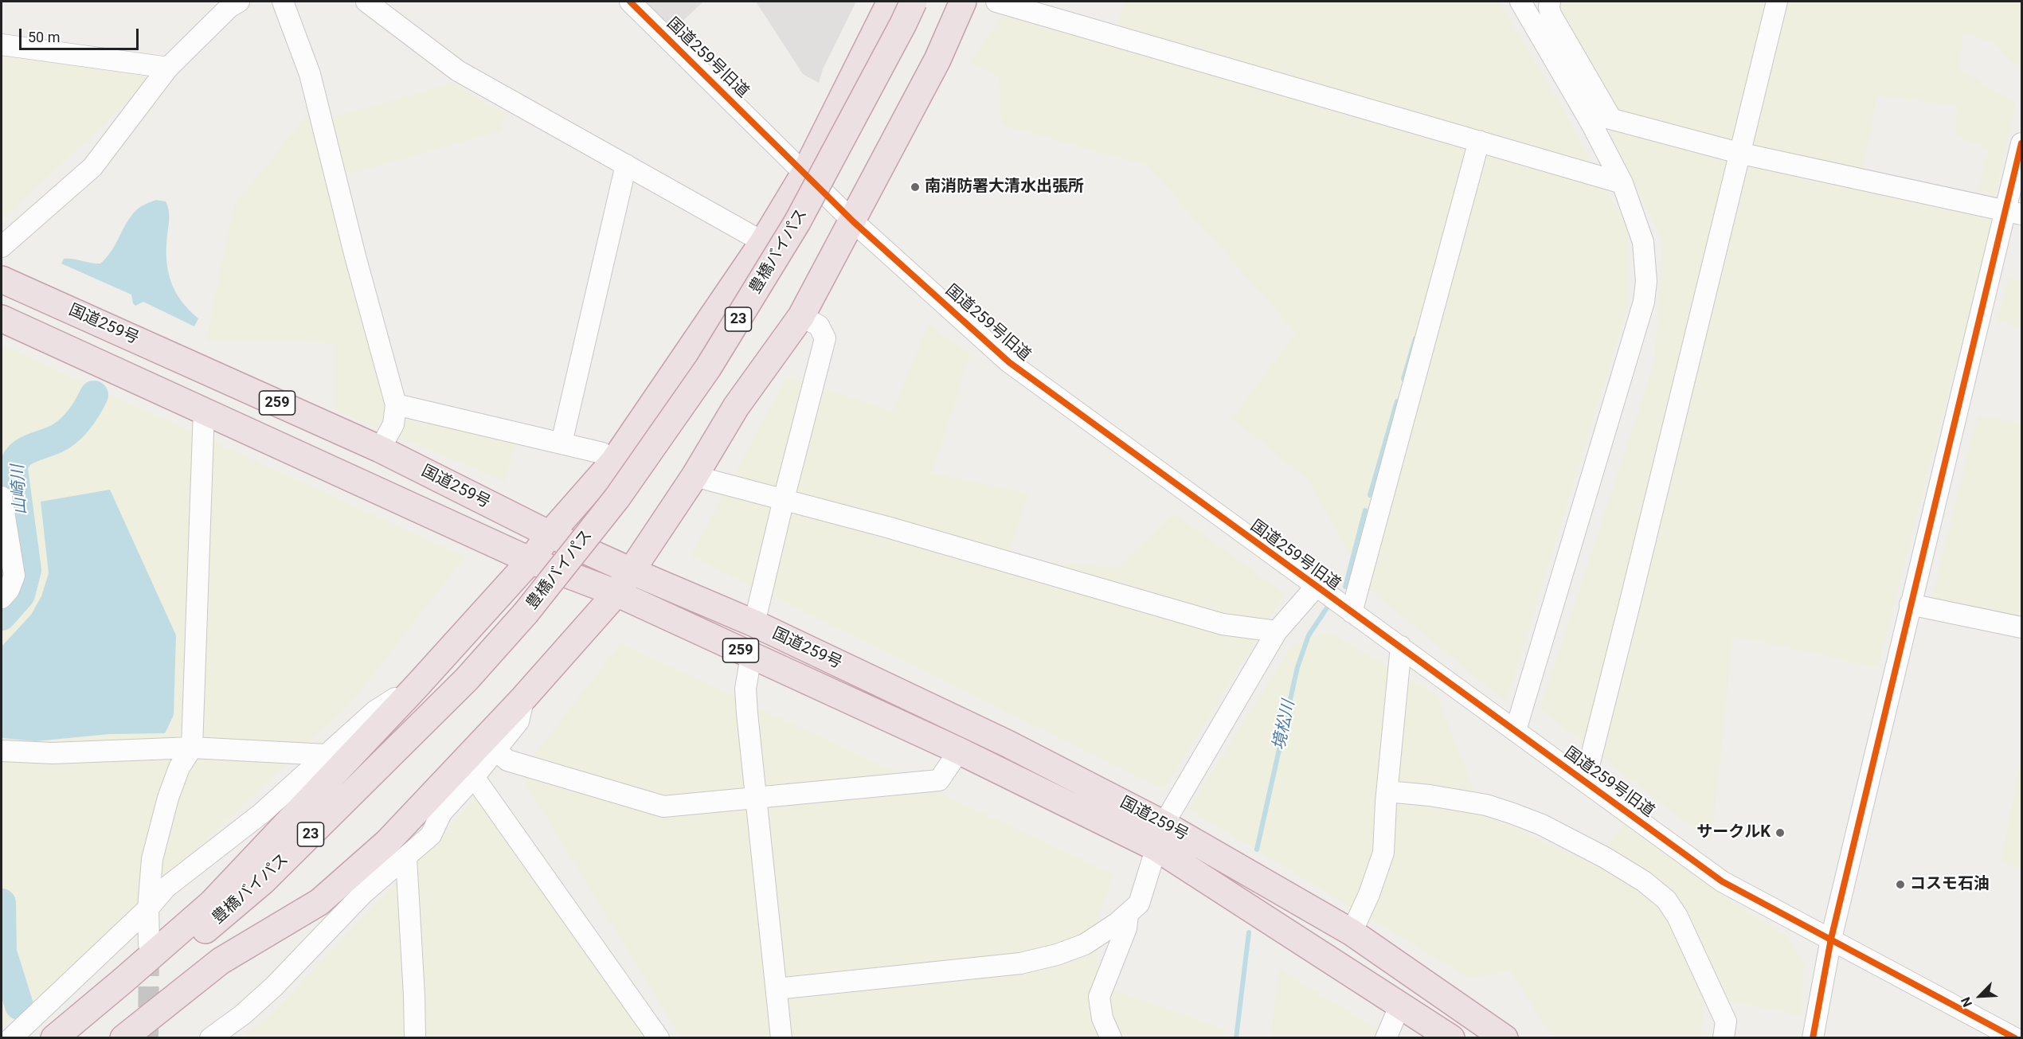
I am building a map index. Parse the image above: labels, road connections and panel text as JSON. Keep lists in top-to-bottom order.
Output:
{
  "streets": {
    "highway": [
      "豊橋バイパス",
      "23",
      "国道259号",
      "259"
    ],
    "street": ["国道259号旧道"]
  },
  "crossings": [
    ["国道259号旧道", "23"],
    ["23", "国道259号"]
  ],
  "water": ["山崎川", "境松川"],
  "places": ["南消防署大清水出張所", "サークルK", "コスモ石油"],
  "scale_bar": "50 m",
  "north": "bottom left"
}
